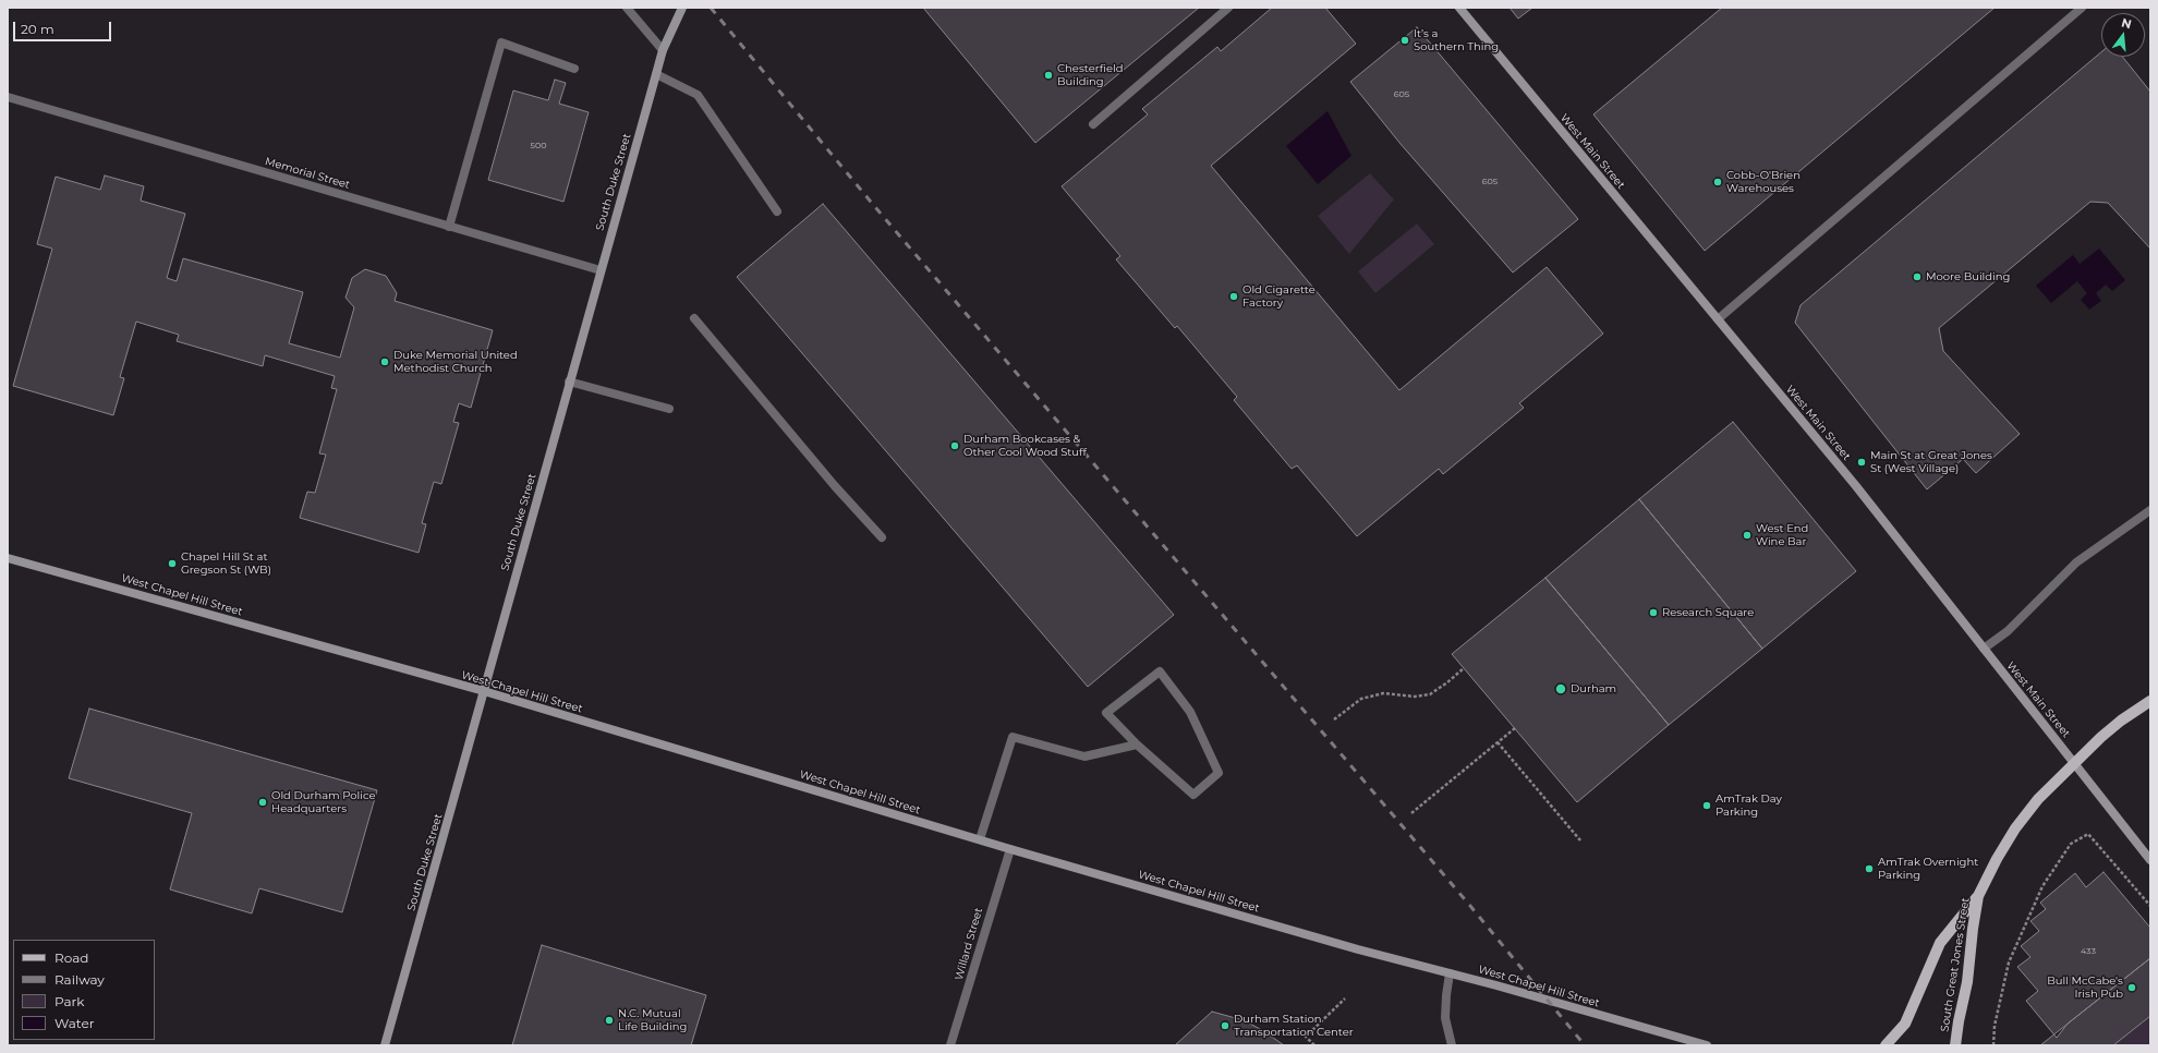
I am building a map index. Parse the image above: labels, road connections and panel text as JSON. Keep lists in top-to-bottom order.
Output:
{
  "streets": {
    "main road": [
      "West Main Street",
      "South Duke Street",
      "West Chapel Hill Street",
      "South Great Jones Street"
    ],
    "street": ["Memorial Street", "Willard Street"]
  },
  "crossings": [
    ["West Main Street", "South Great Jones Street"],
    ["Memorial Street", "South Duke Street"],
    ["South Duke Street", "West Chapel Hill Street"],
    ["West Chapel Hill Street", "Willard Street"]
  ],
  "places": [
    "It’s a Southern Thing",
    "Chesterfield Building",
    "Cobb-O'Brien Warehouses",
    "Moore Building",
    "Old Cigarette Factory",
    "Duke Memorial United Methodist Church",
    "Durham Bookcases & Other Cool Wood Stuff",
    "Main St at Great Jones St (West Village)",
    "West End Wine Bar",
    "Chapel Hill St at Gregson St (WB)",
    "Research Square",
    "Durham",
    "Old Durham Police Headquarters",
    "AmTrak Day Parking",
    "AmTrak Overnight Parking",
    "Bull McCabe's Irish Pub",
    "N.C. Mutual Life Building",
    "Durham Station Transportation Center"
  ],
  "house_numbers": [
    "605",
    "500",
    "605",
    "433"
  ],
  "legend": [
    "Road",
    "Railway",
    "Park",
    "Water"
  ],
  "scale_bar": "20 m",
  "north": "top"
}
